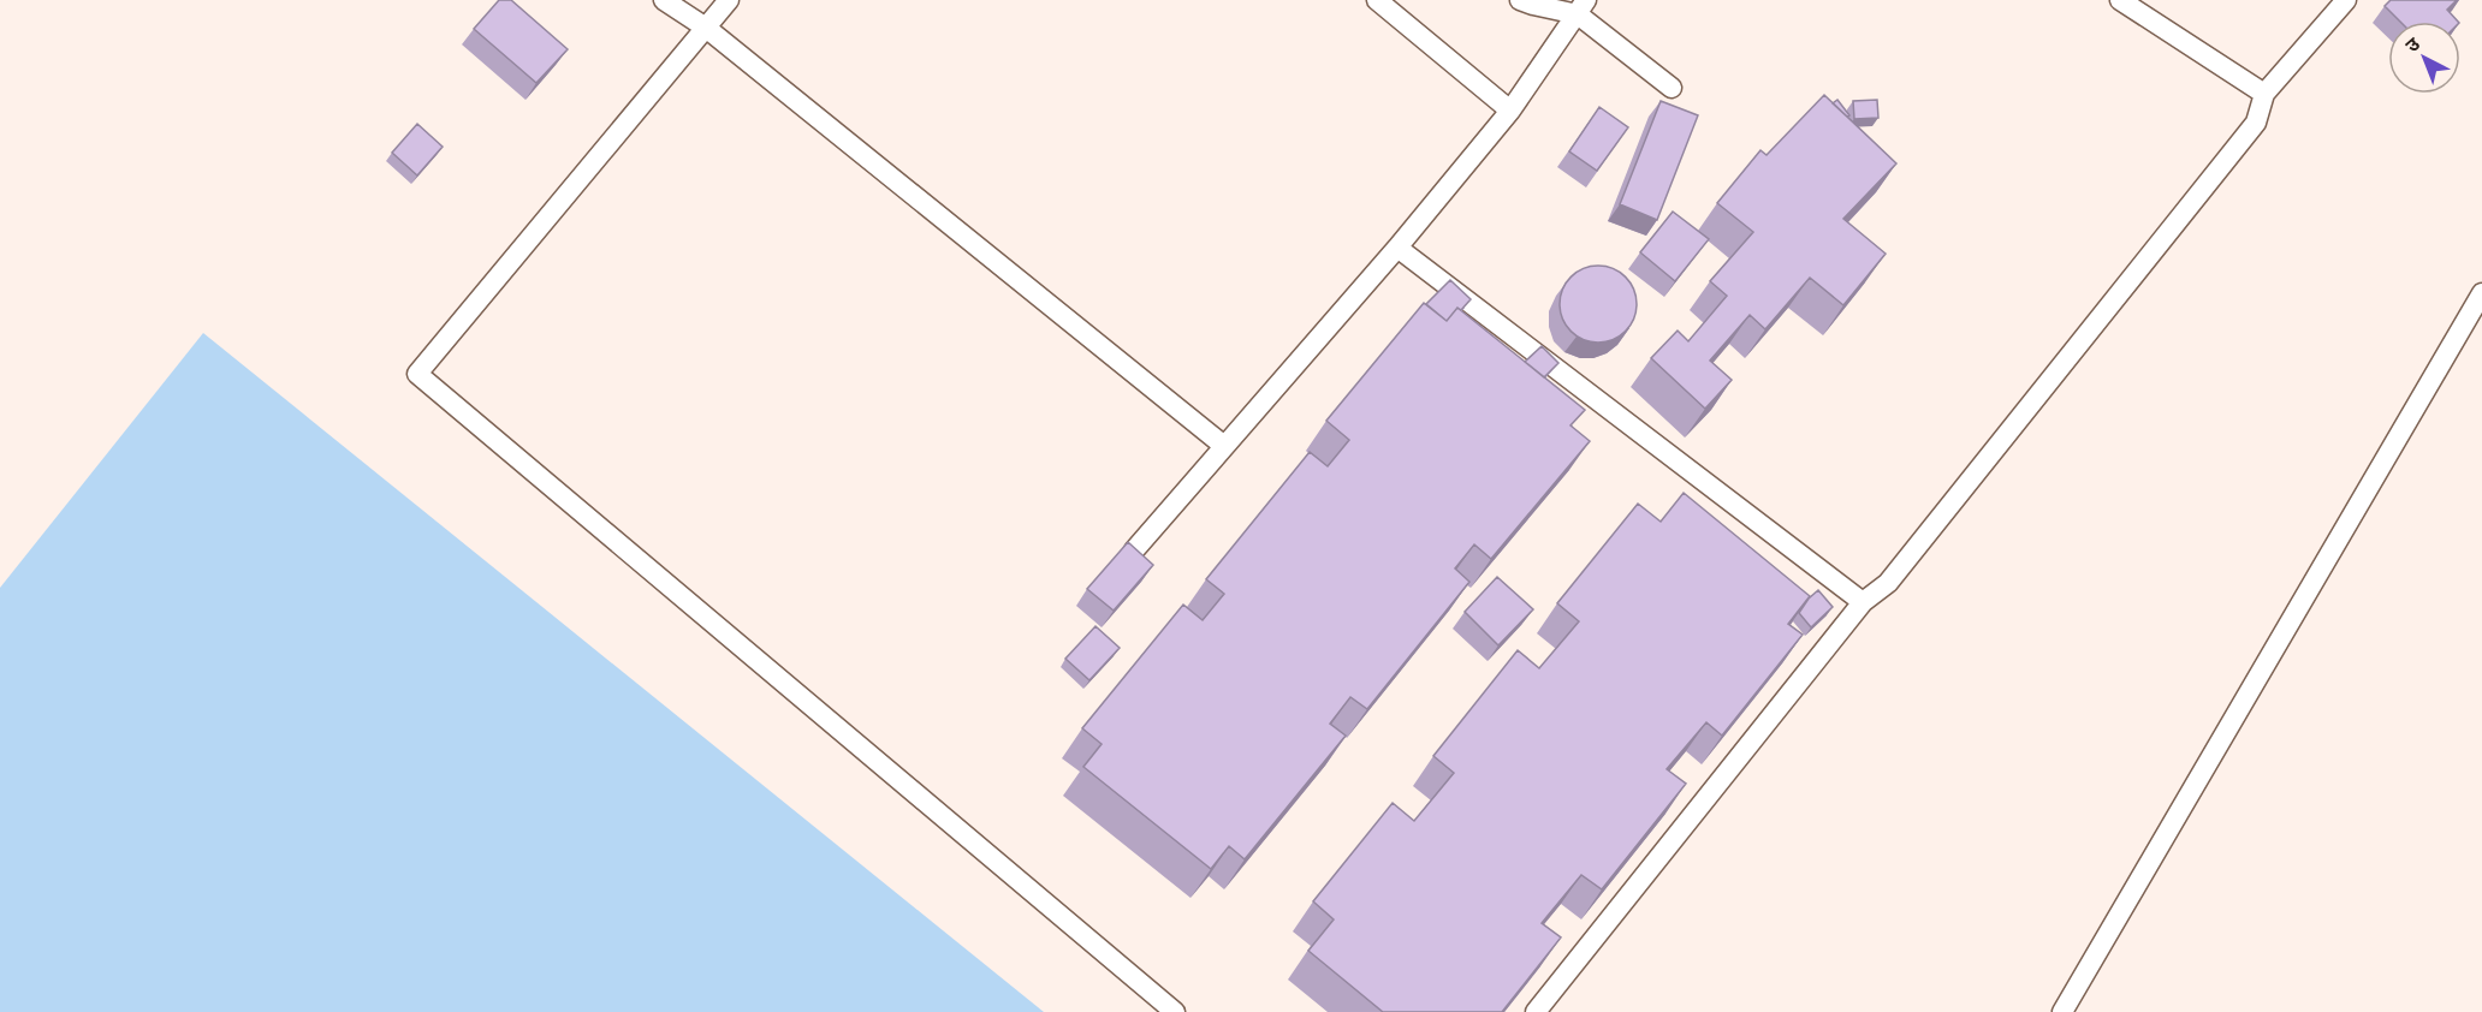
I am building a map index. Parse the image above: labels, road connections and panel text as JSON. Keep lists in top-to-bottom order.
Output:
{
  "north": "top left"
}
